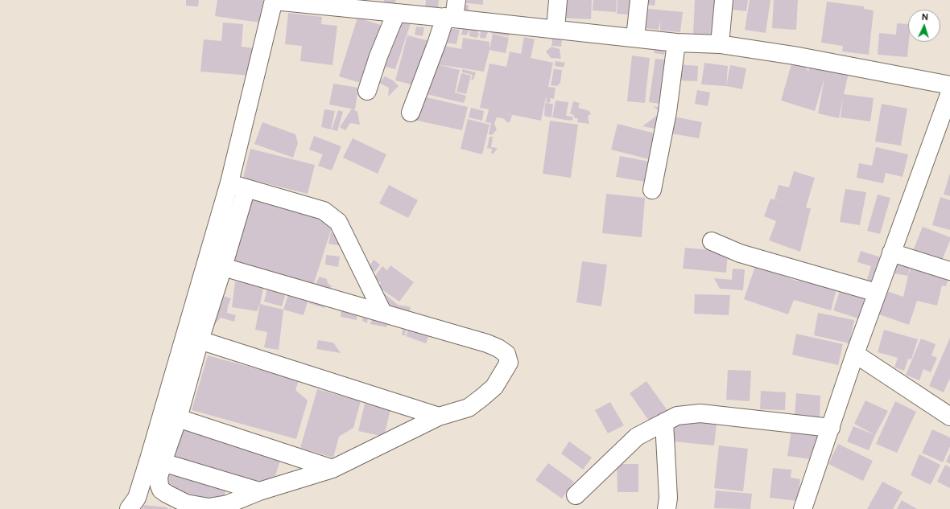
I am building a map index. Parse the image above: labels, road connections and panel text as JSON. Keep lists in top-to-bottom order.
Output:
{
  "north": "top"
}
